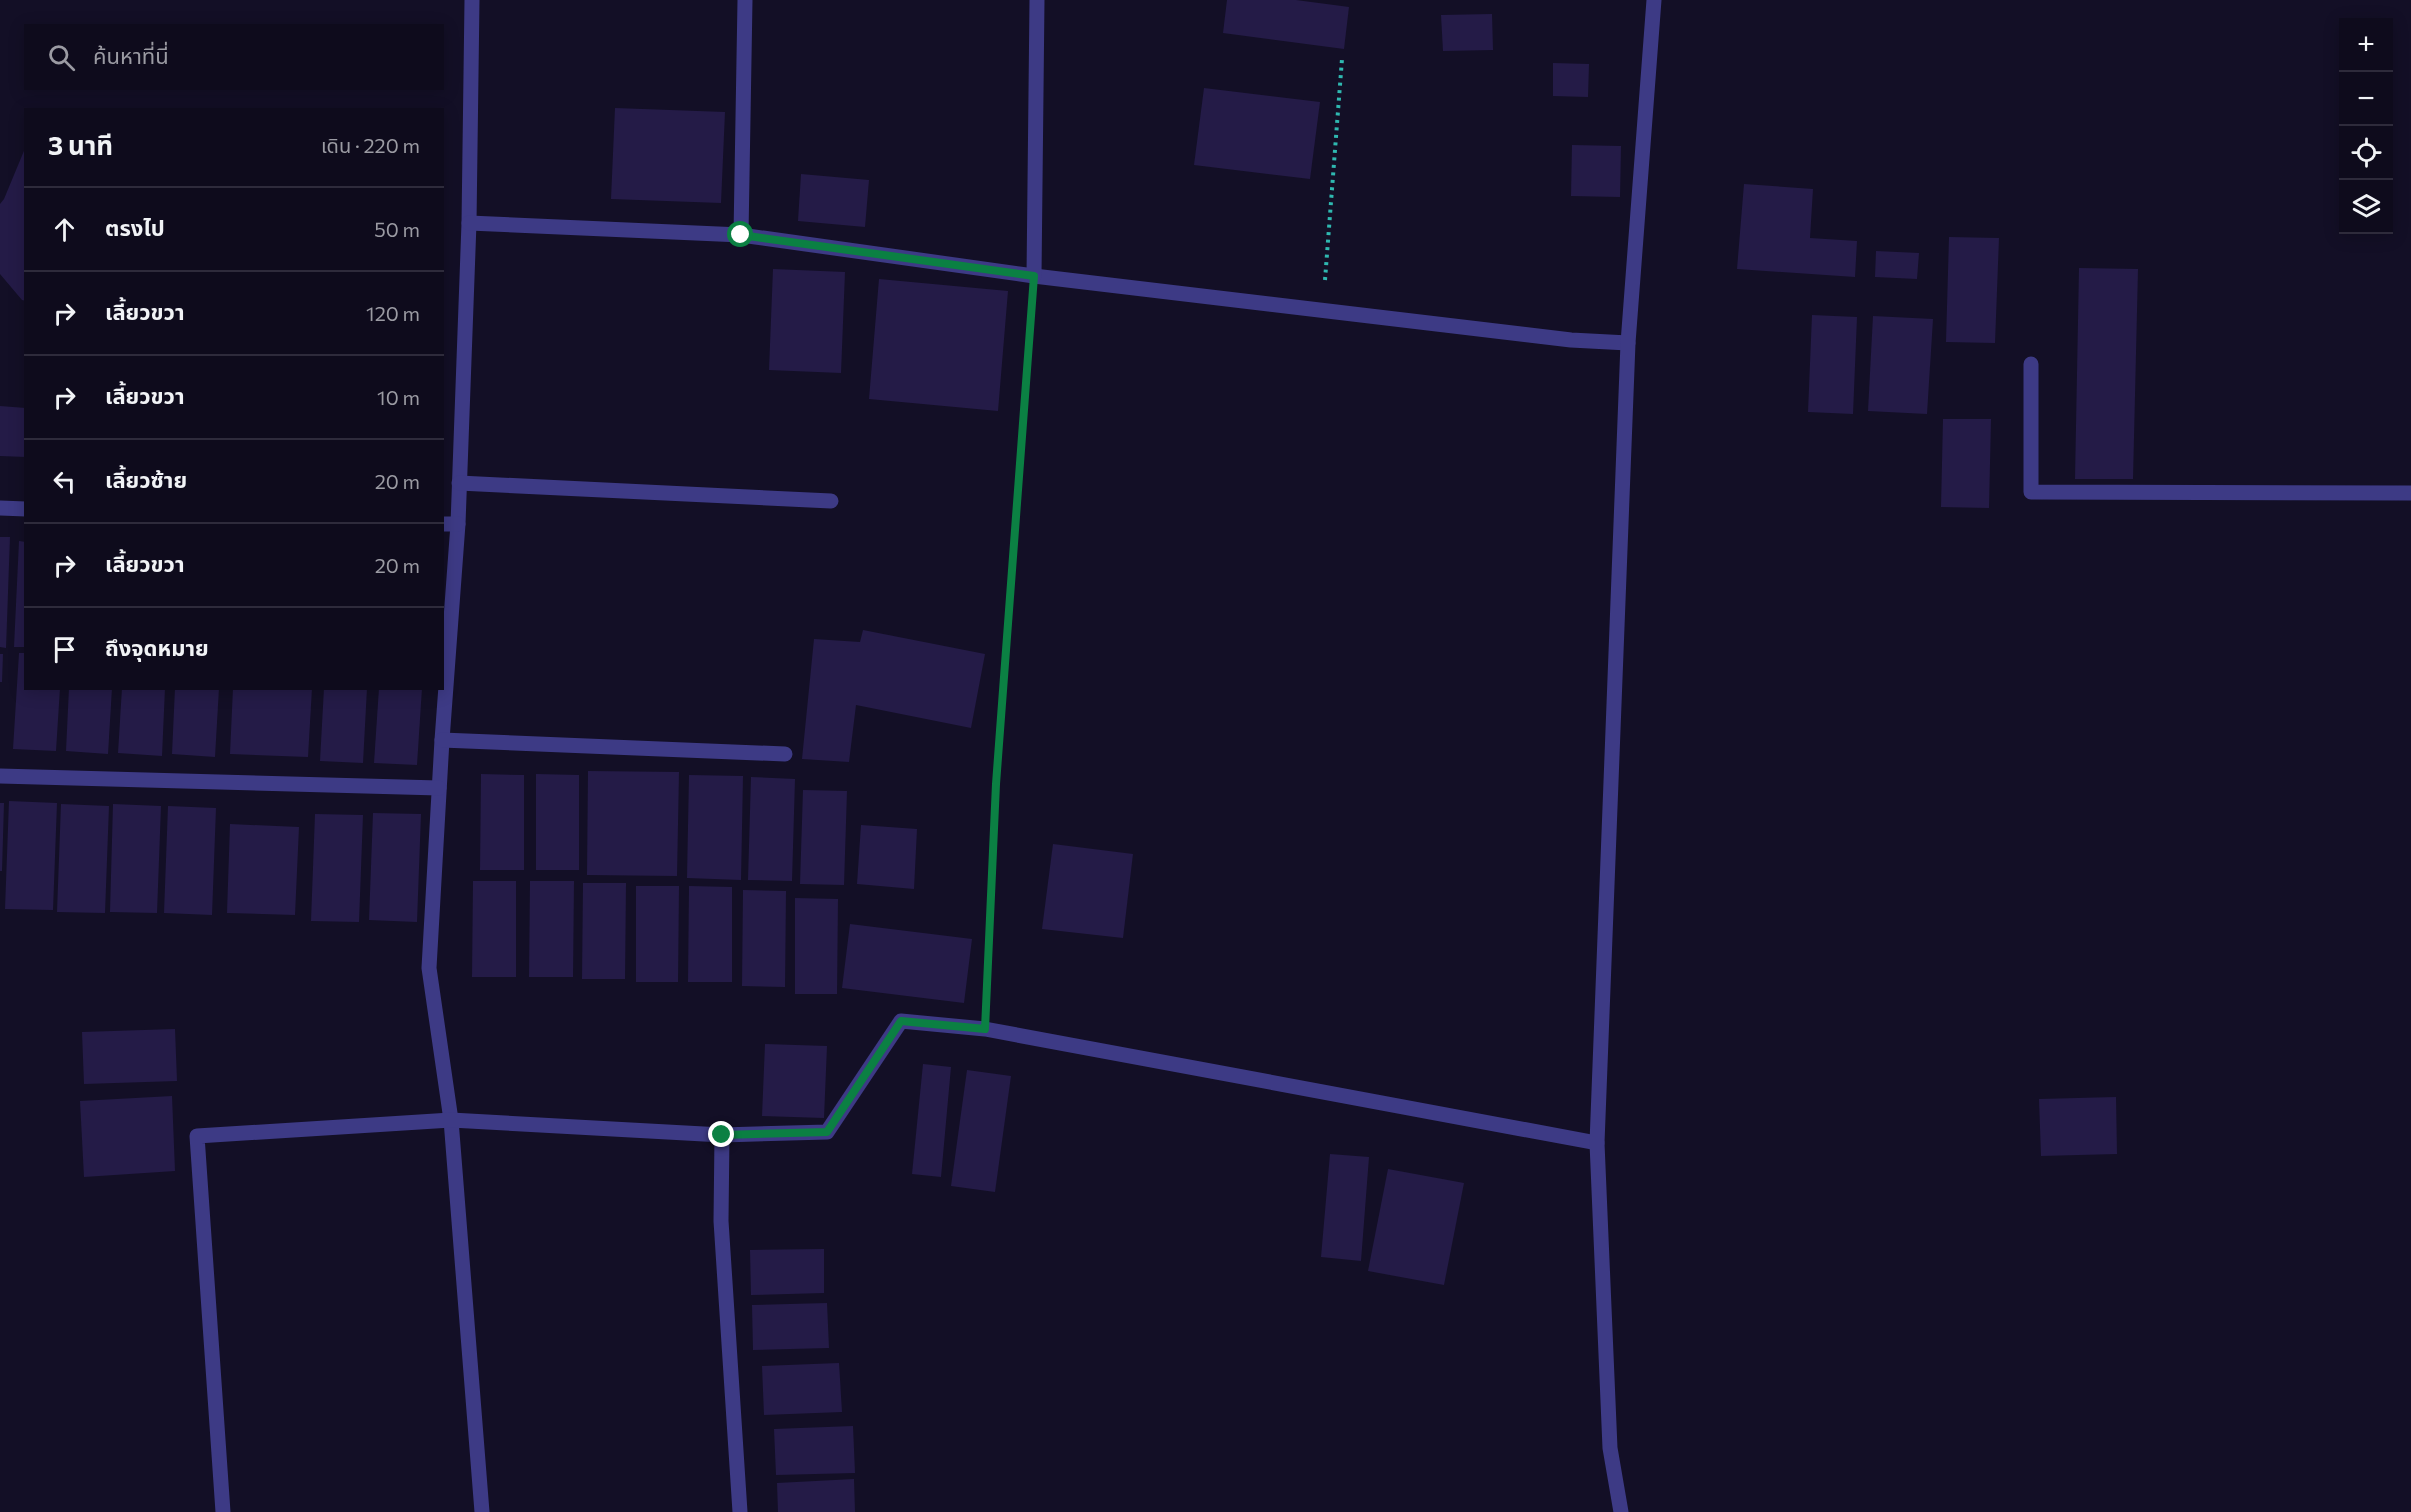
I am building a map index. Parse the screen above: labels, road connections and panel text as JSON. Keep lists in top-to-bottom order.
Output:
{
  "page": {
    "map_buttons": ["+", "−"],
    "search": "ค้นหาที่นี่",
    "heading": ["3 นาที", "เดิน · 220 m"],
    "list": [
      ["ตรงไป", "50 m"],
      ["เลี้ยวขวา", "120 m"],
      ["เลี้ยวขวา", "10 m"],
      ["เลี้ยวซ้าย", "20 m"],
      ["เลี้ยวขวา", "20 m"],
      "ถึงจุดหมาย"
    ]
  }
}
